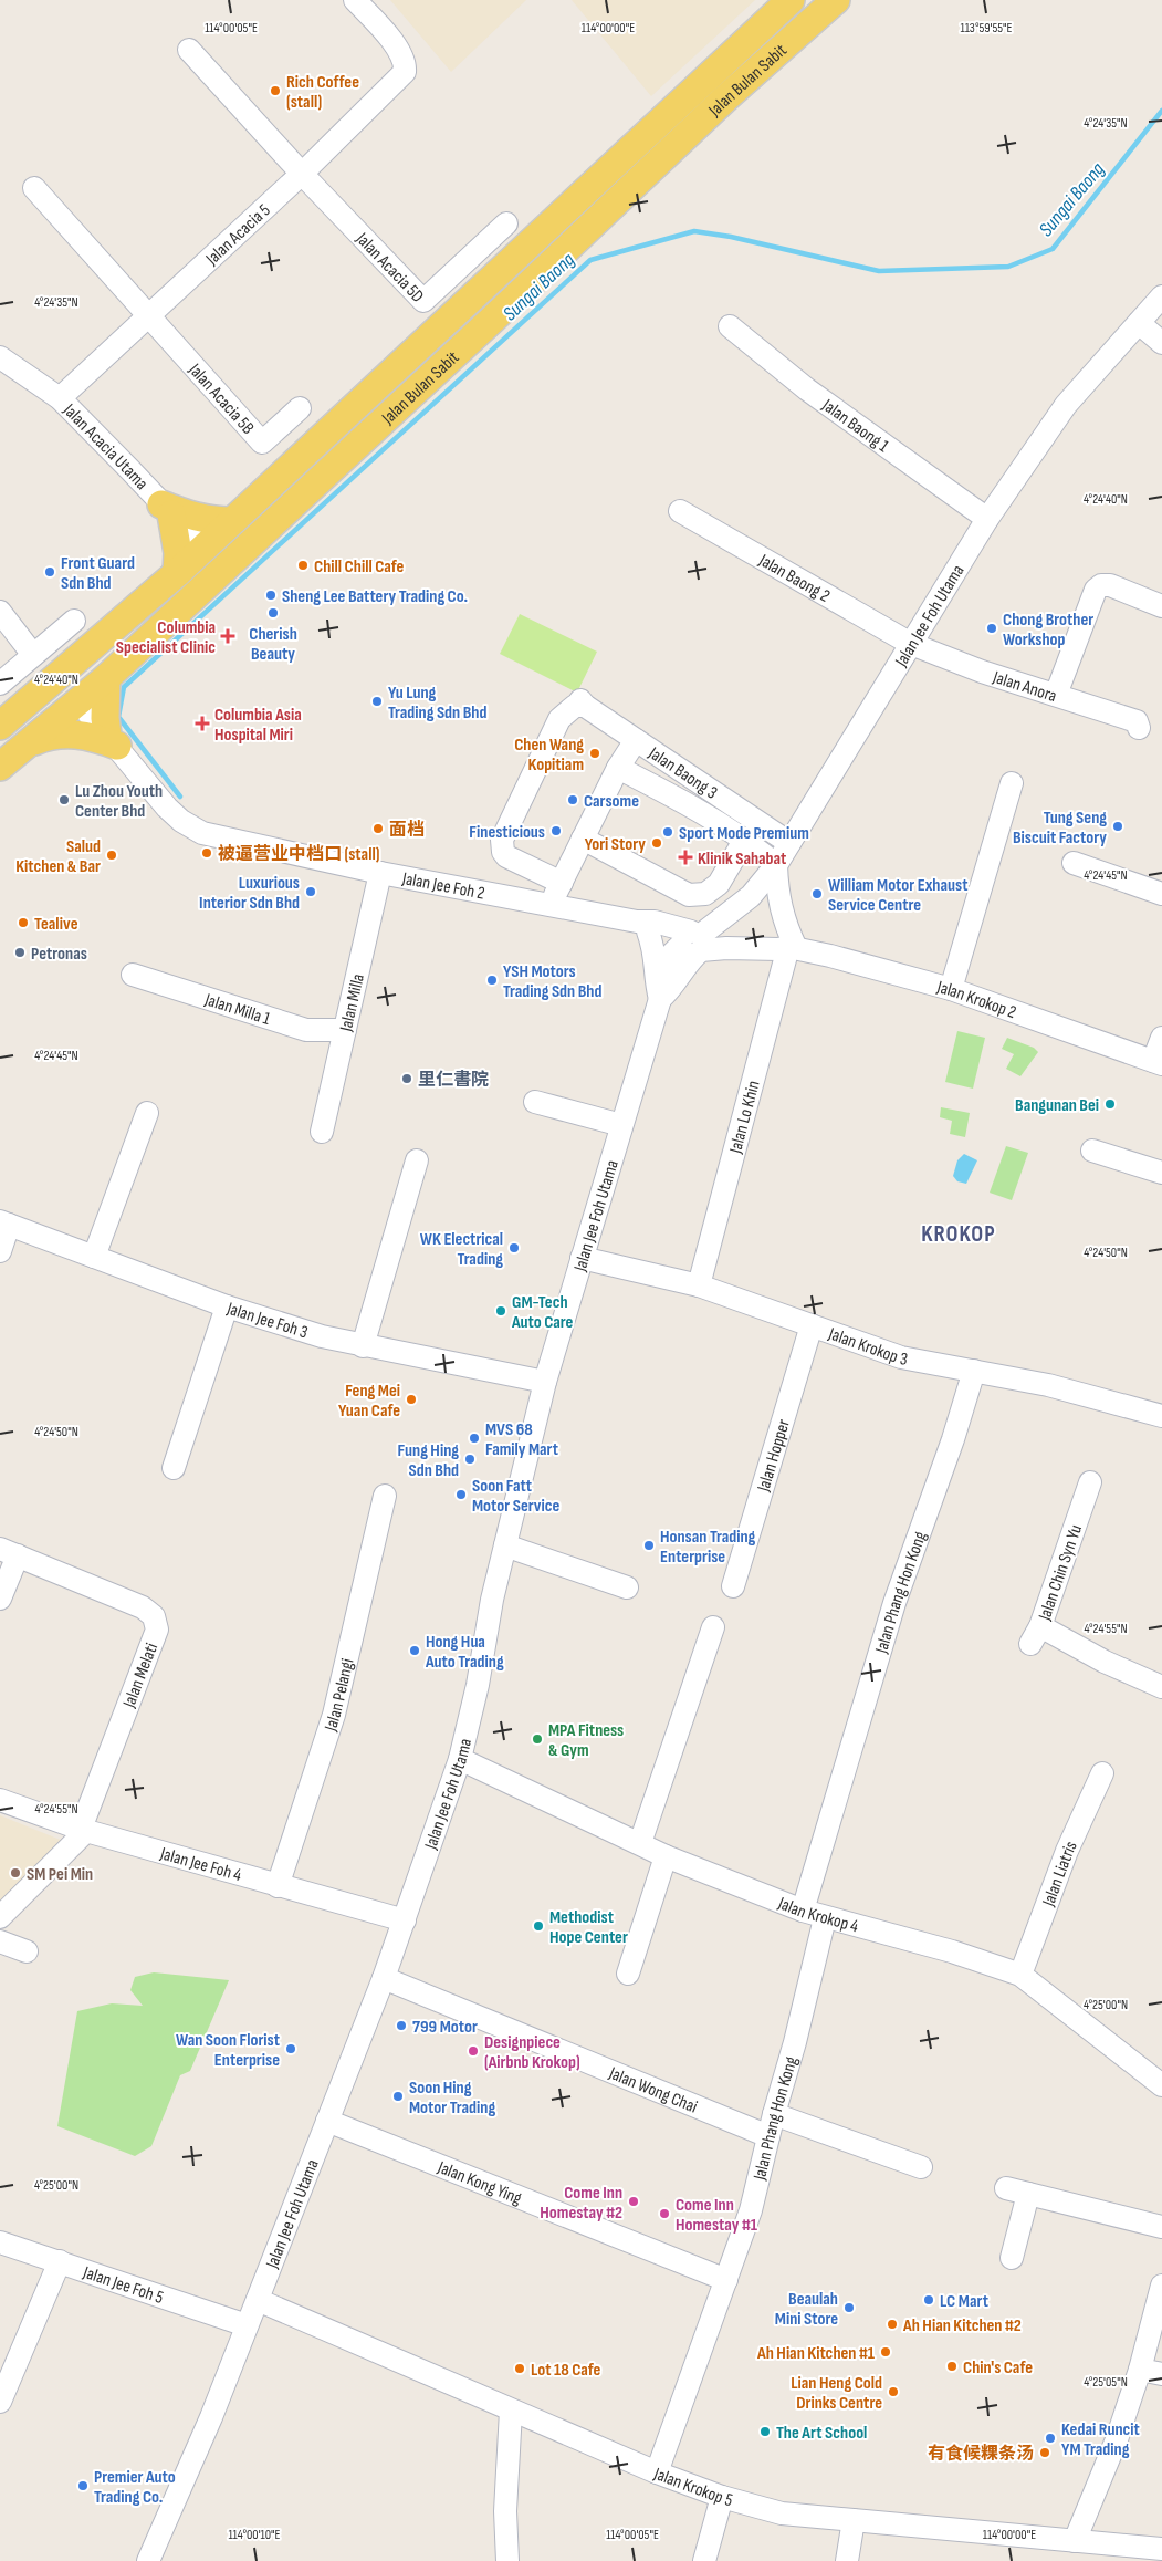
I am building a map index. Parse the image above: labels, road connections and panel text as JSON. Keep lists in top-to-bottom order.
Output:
{
  "streets": {
    "main road": ["Jalan Bulan Sabit"],
    "street": [
      "Jalan Acacia 5",
      "Jalan Acacia 5D",
      "Jalan Acacia 5B",
      "Jalan Baong 1",
      "Jalan Acacia Utama",
      "Jalan Baong 2",
      "Jalan Jee Foh Utama",
      "Jalan Anora",
      "Jalan Baong 3",
      "Jalan Jee Foh 2",
      "Jalan Krokop 2",
      "Jalan Milla",
      "Jalan Milla 1",
      "Jalan Lo Khin",
      "Jalan Jee Foh 3",
      "Jalan Krokop 3",
      "Jalan Hopper",
      "Jalan Chin Syn Yu",
      "Jalan Phang Hon Kong",
      "Jalan Melati",
      "Jalan Pelangi",
      "Jalan Jee Foh 4",
      "Jalan Liatris",
      "Jalan Krokop 4",
      "Jalan Wong Chai",
      "Jalan Kong Ying",
      "Jalan Jee Foh 5",
      "Jalan Krokop 5"
    ]
  },
  "crossings": [
    ["Jalan Bulan Sabit", "Jalan Acacia Utama"],
    ["Jalan Bulan Sabit", "Jalan Jee Foh 2"],
    ["Jalan Acacia 5", "Jalan Acacia 5D"],
    ["Jalan Acacia 5", "Jalan Acacia 5B"],
    ["Jalan Acacia 5", "Jalan Acacia Utama"],
    ["Jalan Baong 1", "Jalan Jee Foh Utama"],
    ["Jalan Baong 2", "Jalan Jee Foh Utama"],
    ["Jalan Baong 2", "Jalan Anora"],
    ["Jalan Jee Foh Utama", "Jalan Anora"],
    ["Jalan Jee Foh Utama", "Jalan Baong 3"],
    ["Jalan Jee Foh Utama", "Jalan Jee Foh 2"],
    ["Jalan Jee Foh Utama", "Jalan Krokop 2"],
    ["Jalan Jee Foh Utama", "Jalan Jee Foh 3"],
    ["Jalan Jee Foh Utama", "Jalan Krokop 3"],
    ["Jalan Jee Foh Utama", "Jalan Jee Foh 4"],
    ["Jalan Jee Foh Utama", "Jalan Krokop 4"],
    ["Jalan Jee Foh Utama", "Jalan Wong Chai"],
    ["Jalan Jee Foh Utama", "Jalan Kong Ying"],
    ["Jalan Jee Foh Utama", "Jalan Jee Foh 5"],
    ["Jalan Jee Foh Utama", "Jalan Krokop 5"],
    ["Jalan Jee Foh 2", "Jalan Krokop 2"],
    ["Jalan Jee Foh 2", "Jalan Milla"],
    ["Jalan Krokop 2", "Jalan Lo Khin"],
    ["Jalan Milla", "Jalan Milla 1"],
    ["Jalan Lo Khin", "Jalan Krokop 3"],
    ["Jalan Krokop 3", "Jalan Hopper"],
    ["Jalan Krokop 3", "Jalan Phang Hon Kong"],
    ["Jalan Phang Hon Kong", "Jalan Krokop 4"],
    ["Jalan Phang Hon Kong", "Jalan Wong Chai"],
    ["Jalan Phang Hon Kong", "Jalan Kong Ying"],
    ["Jalan Phang Hon Kong", "Jalan Krokop 5"],
    ["Jalan Melati", "Jalan Jee Foh 4"],
    ["Jalan Pelangi", "Jalan Jee Foh 4"],
    ["Jalan Liatris", "Jalan Krokop 4"]
  ],
  "districts": ["KROKOP"],
  "water": ["Sungai Baong"],
  "places": {
    "other": [
      "Rich Coffee (stall)",
      "Chill Chill Cafe",
      "Front Guard Sdn Bhd",
      "Sheng Lee Battery Trading Co.",
      "Cherish Beauty",
      "Chong Brother Workshop",
      "Yu Lung Trading Sdn Bhd",
      "Chen Wang Kopitiam",
      "Lu Zhou Youth Center Bhd",
      "Carsome",
      "Tung Seng Biscuit Factory",
      "面档",
      "Finesticious",
      "Sport Mode Premium",
      "Yori Story",
      "被逼营业中档口 (stall)",
      "Salud Kitchen & Bar",
      "Luxurious Interior Sdn Bhd",
      "William Motor Exhaust Service Centre",
      "Tealive",
      "Petronas",
      "YSH Motors Trading Sdn Bhd",
      "里仁書院",
      "Bangunan Bei",
      "WK Electrical Trading",
      "GM-Tech Auto Care",
      "Feng Mei Yuan Cafe",
      "MVS 68 Family Mart",
      "Fung Hing Sdn Bhd",
      "Soon Fatt Motor Service",
      "Honsan Trading Enterprise",
      "Hong Hua Auto Trading",
      "MPA Fitness & Gym",
      "SM Pei Min",
      "Methodist Hope Center",
      "799 Motor",
      "Wan Soon Florist Enterprise",
      "Designpiece (Airbnb Krokop)",
      "Soon Hing Motor Trading",
      "Come Inn Homestay #2",
      "Come Inn Homestay #1",
      "LC Mart",
      "Beaulah Mini Store",
      "Ah Hian Kitchen #2",
      "Ah Hian Kitchen #1",
      "Chin's Cafe",
      "Lot 18 Cafe",
      "Lian Heng Cold Drinks Centre",
      "The Art School",
      "Kedai Runcit YM Trading",
      "有食候粿条汤",
      "Premier Auto Trading Co."
    ],
    "health": ["Columbia Specialist Clinic", "Columbia Asia Hospital Miri", "Klinik Sahabat"]
  },
  "coordinates": [
    "114°00'05\"E",
    "114°00'00\"E",
    "113°59'55\"E",
    "4°24'35\"N",
    "4°24'40\"N",
    "4°24'45\"N",
    "4°24'50\"N",
    "4°24'55\"N",
    "4°25'00\"N",
    "4°25'05\"N",
    "114°00'10\"E"
  ]
}
